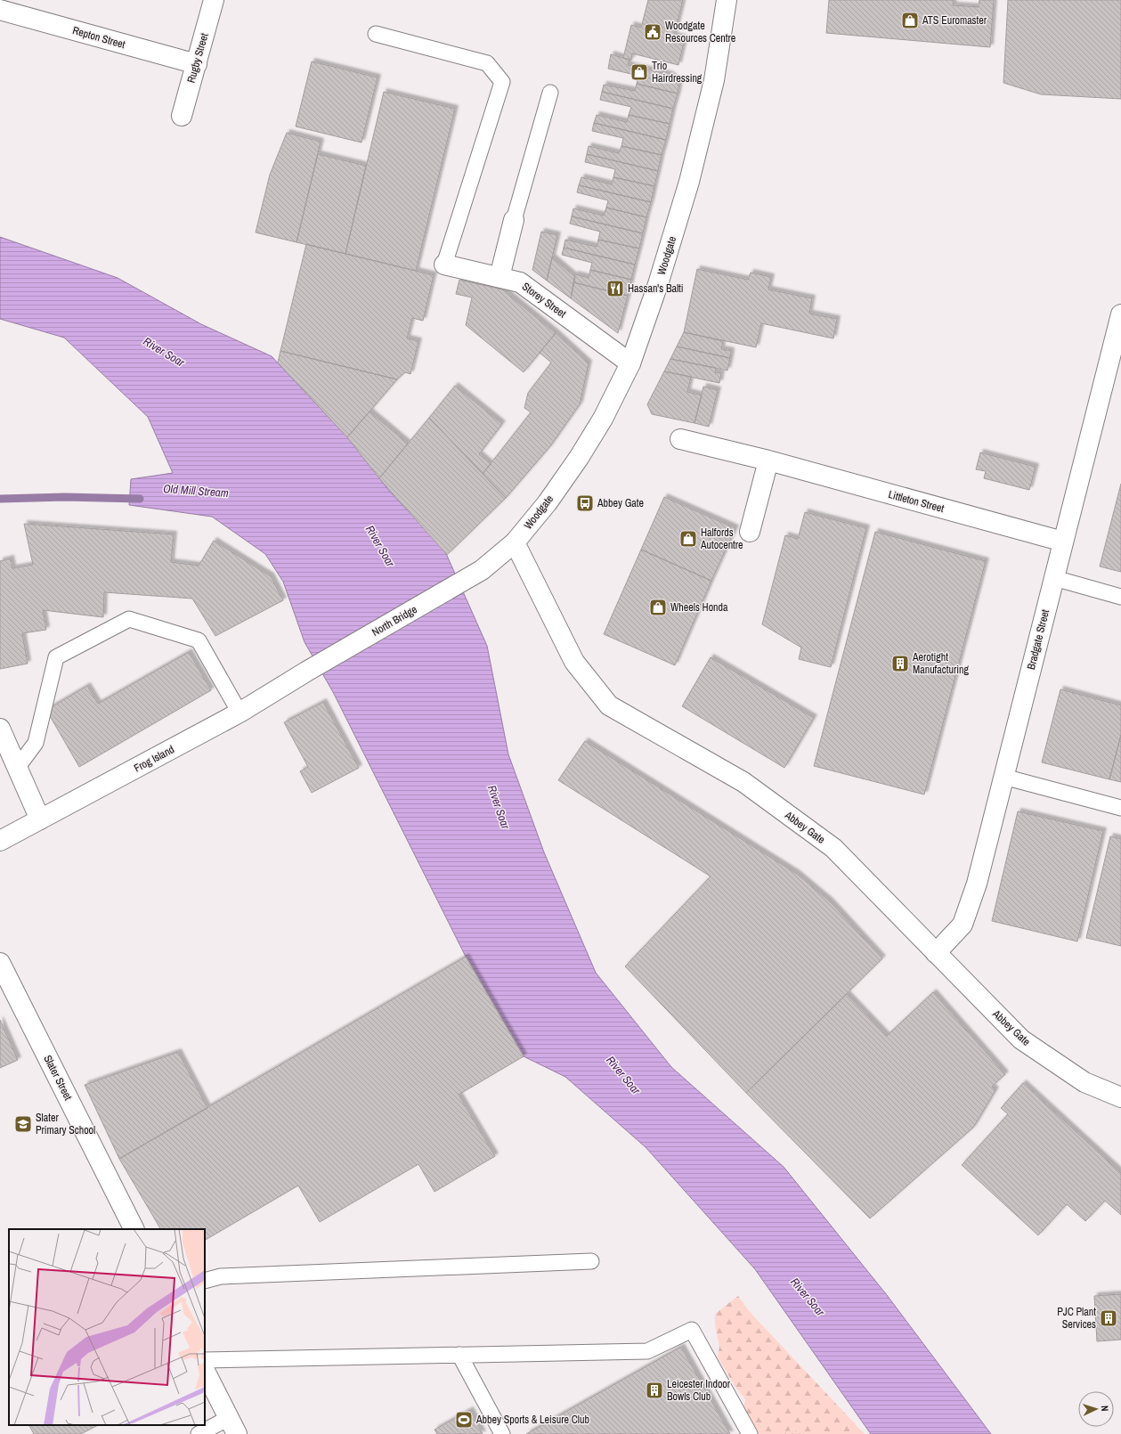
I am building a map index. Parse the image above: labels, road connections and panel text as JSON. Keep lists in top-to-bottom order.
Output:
{
  "streets": {
    "street": [
      "Repton Street",
      "Rugby Street",
      "Woodgate",
      "Storey Street",
      "Littleton Street",
      "North Bridge",
      "Bradgate Street",
      "Frog Island",
      "Abbey Gate",
      "Slater Street"
    ]
  },
  "crossings": [
    ["Repton Street", "Rugby Street"],
    ["Woodgate", "Storey Street"],
    ["Woodgate", "North Bridge"],
    ["Woodgate", "Abbey Gate"],
    ["Littleton Street", "Bradgate Street"],
    ["North Bridge", "Frog Island"],
    ["North Bridge", "Abbey Gate"],
    ["Bradgate Street", "Abbey Gate"]
  ],
  "water": ["River Soar", "Old Mill Stream"],
  "places": {
    "shop": [
      "ATS Euromaster",
      "Trio Hairdressing",
      "Halfords Autocentre",
      "Wheels Honda"
    ],
    "public building": ["Woodgate Resources Centre"],
    "restaurant": ["Hassan's Balti"],
    "bus stop": ["Abbey Gate"],
    "building": ["Aerotight Manufacturing", "PJC Plant Services", "Leicester Indoor Bowls Club"],
    "school or university": ["Slater Primary School"],
    "sports": ["Abbey Sports & Leisure Club"]
  },
  "north": "right"
}
